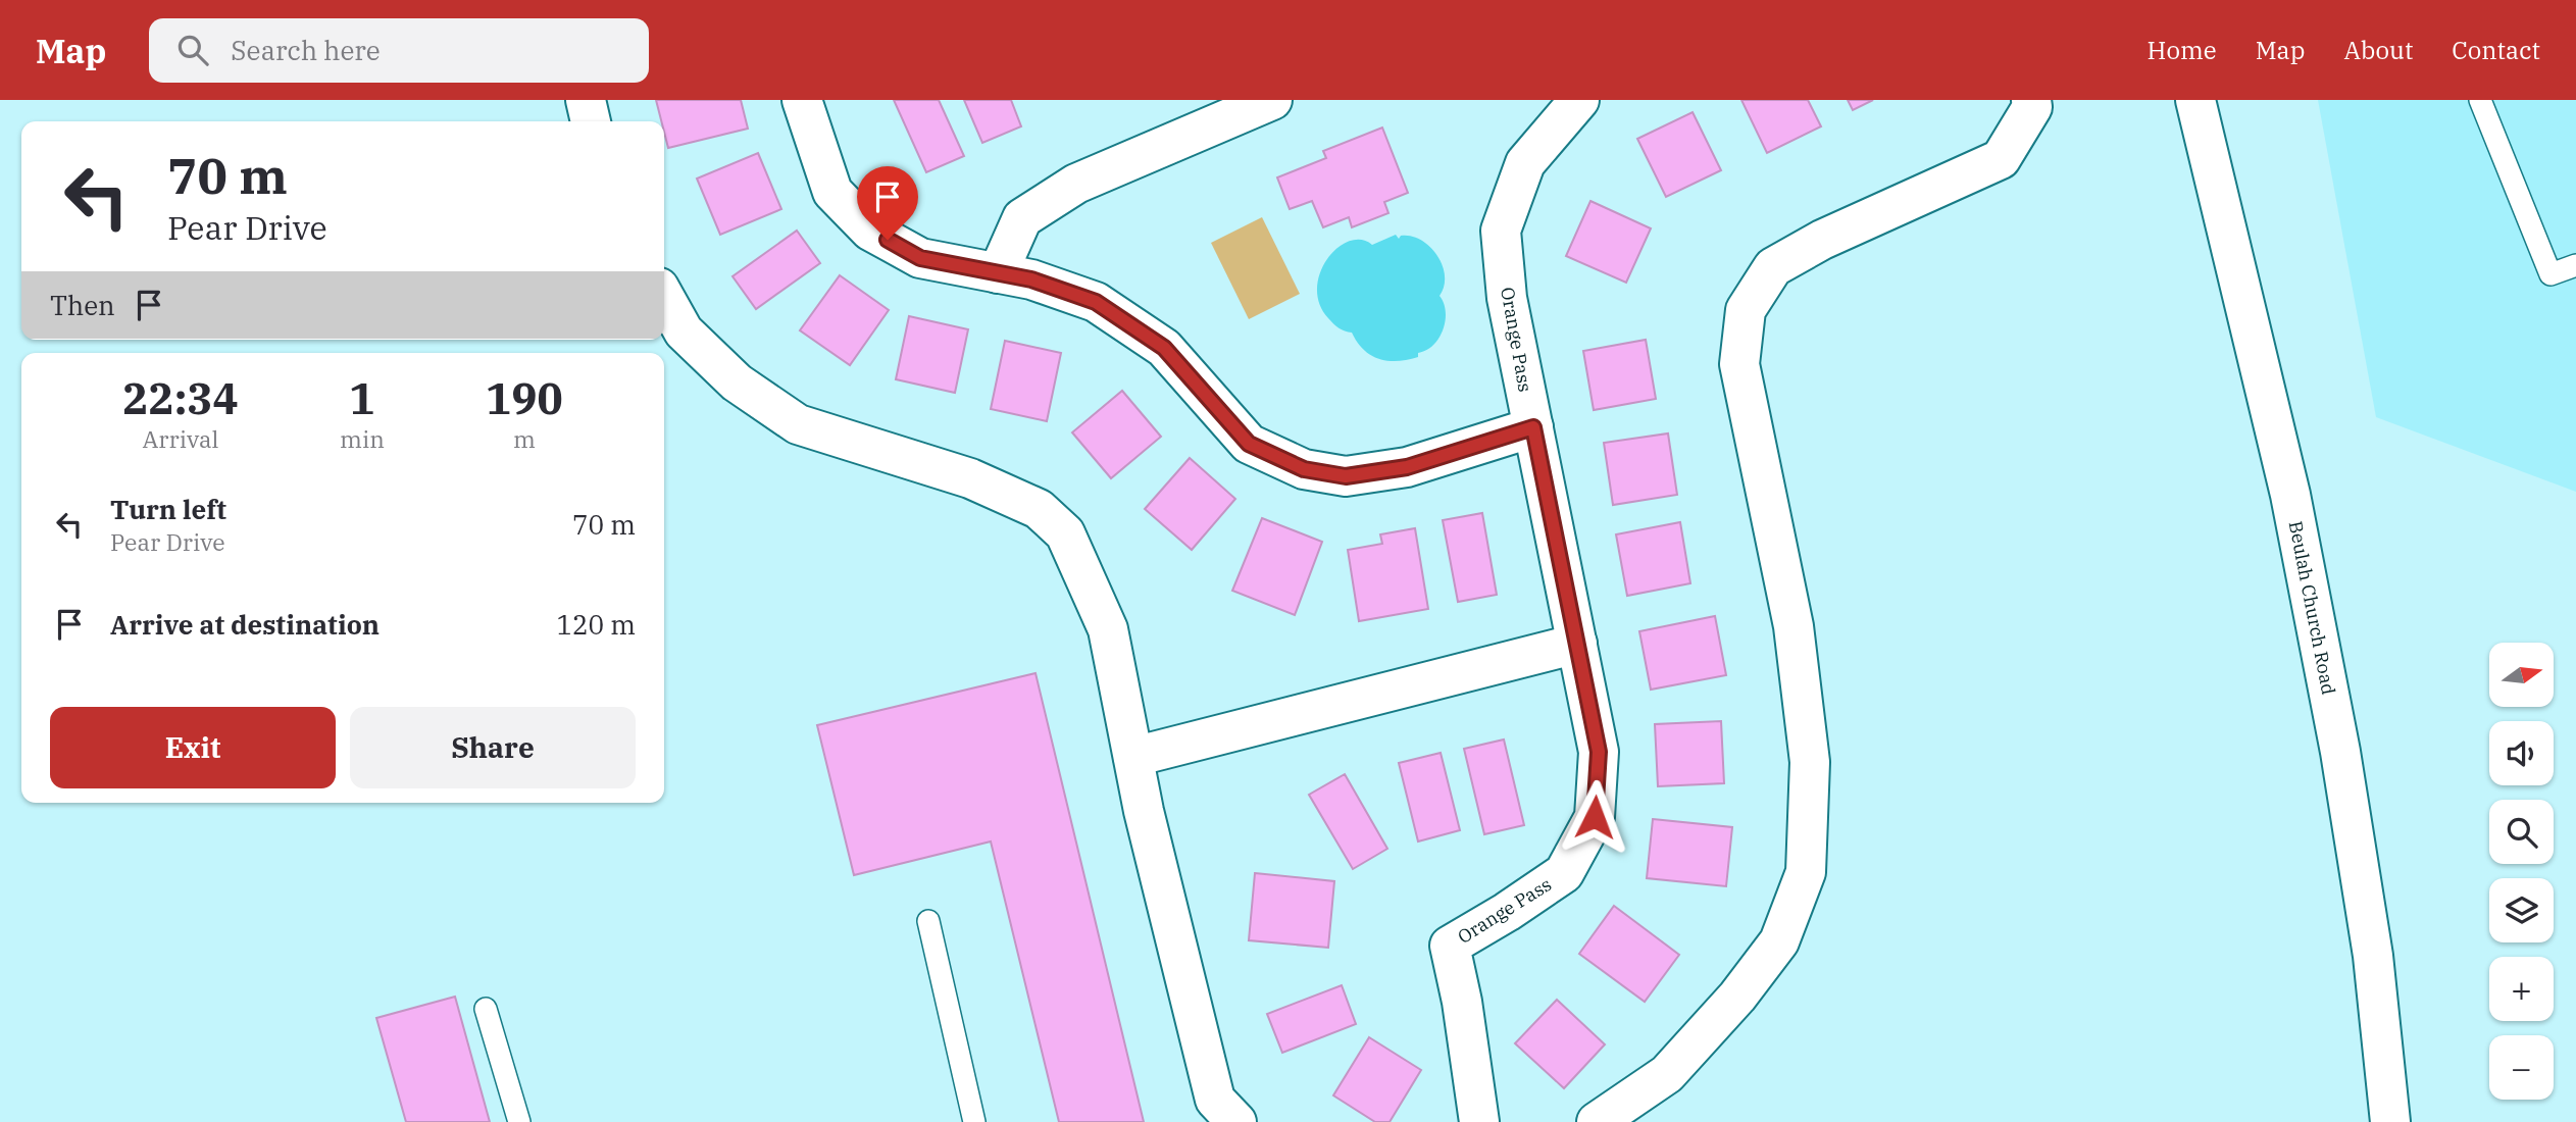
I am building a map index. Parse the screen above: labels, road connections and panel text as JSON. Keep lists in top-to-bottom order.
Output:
{
  "streets": {
    "street": ["Orange Pass", "Beulah Church Road"]
  },
  "north": "right",
  "page": {
    "header": "Map",
    "search": "Search here",
    "nav": [
      "Home",
      "Map",
      "About",
      "Contact"
    ],
    "turn": ["70 m", "Pear Drive"],
    "then": "Then",
    "eta": [
      "22:34",
      "Arrival",
      "1",
      "min",
      "190",
      "m"
    ],
    "list": [
      {
        "name": "Turn left",
        "note": "Pear Drive",
        "value": "70 m"
      },
      {
        "name": "Arrive at destination",
        "value": "120 m"
      }
    ],
    "map_buttons": ["+", "−"],
    "buttons": ["Exit", "Share"]
  }
}
